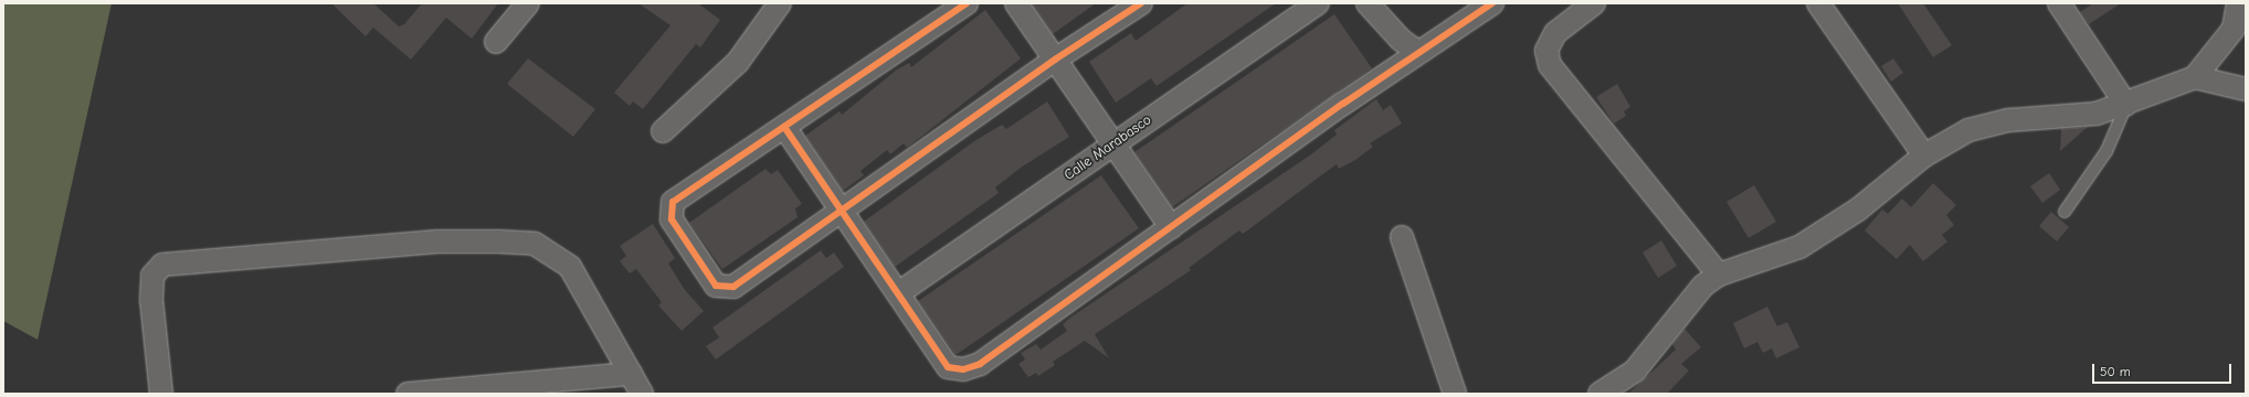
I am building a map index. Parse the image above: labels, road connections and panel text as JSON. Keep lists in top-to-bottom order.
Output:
{
  "streets": {
    "street": ["Calle Marabasco"]
  },
  "scale_bar": "50 m"
}
